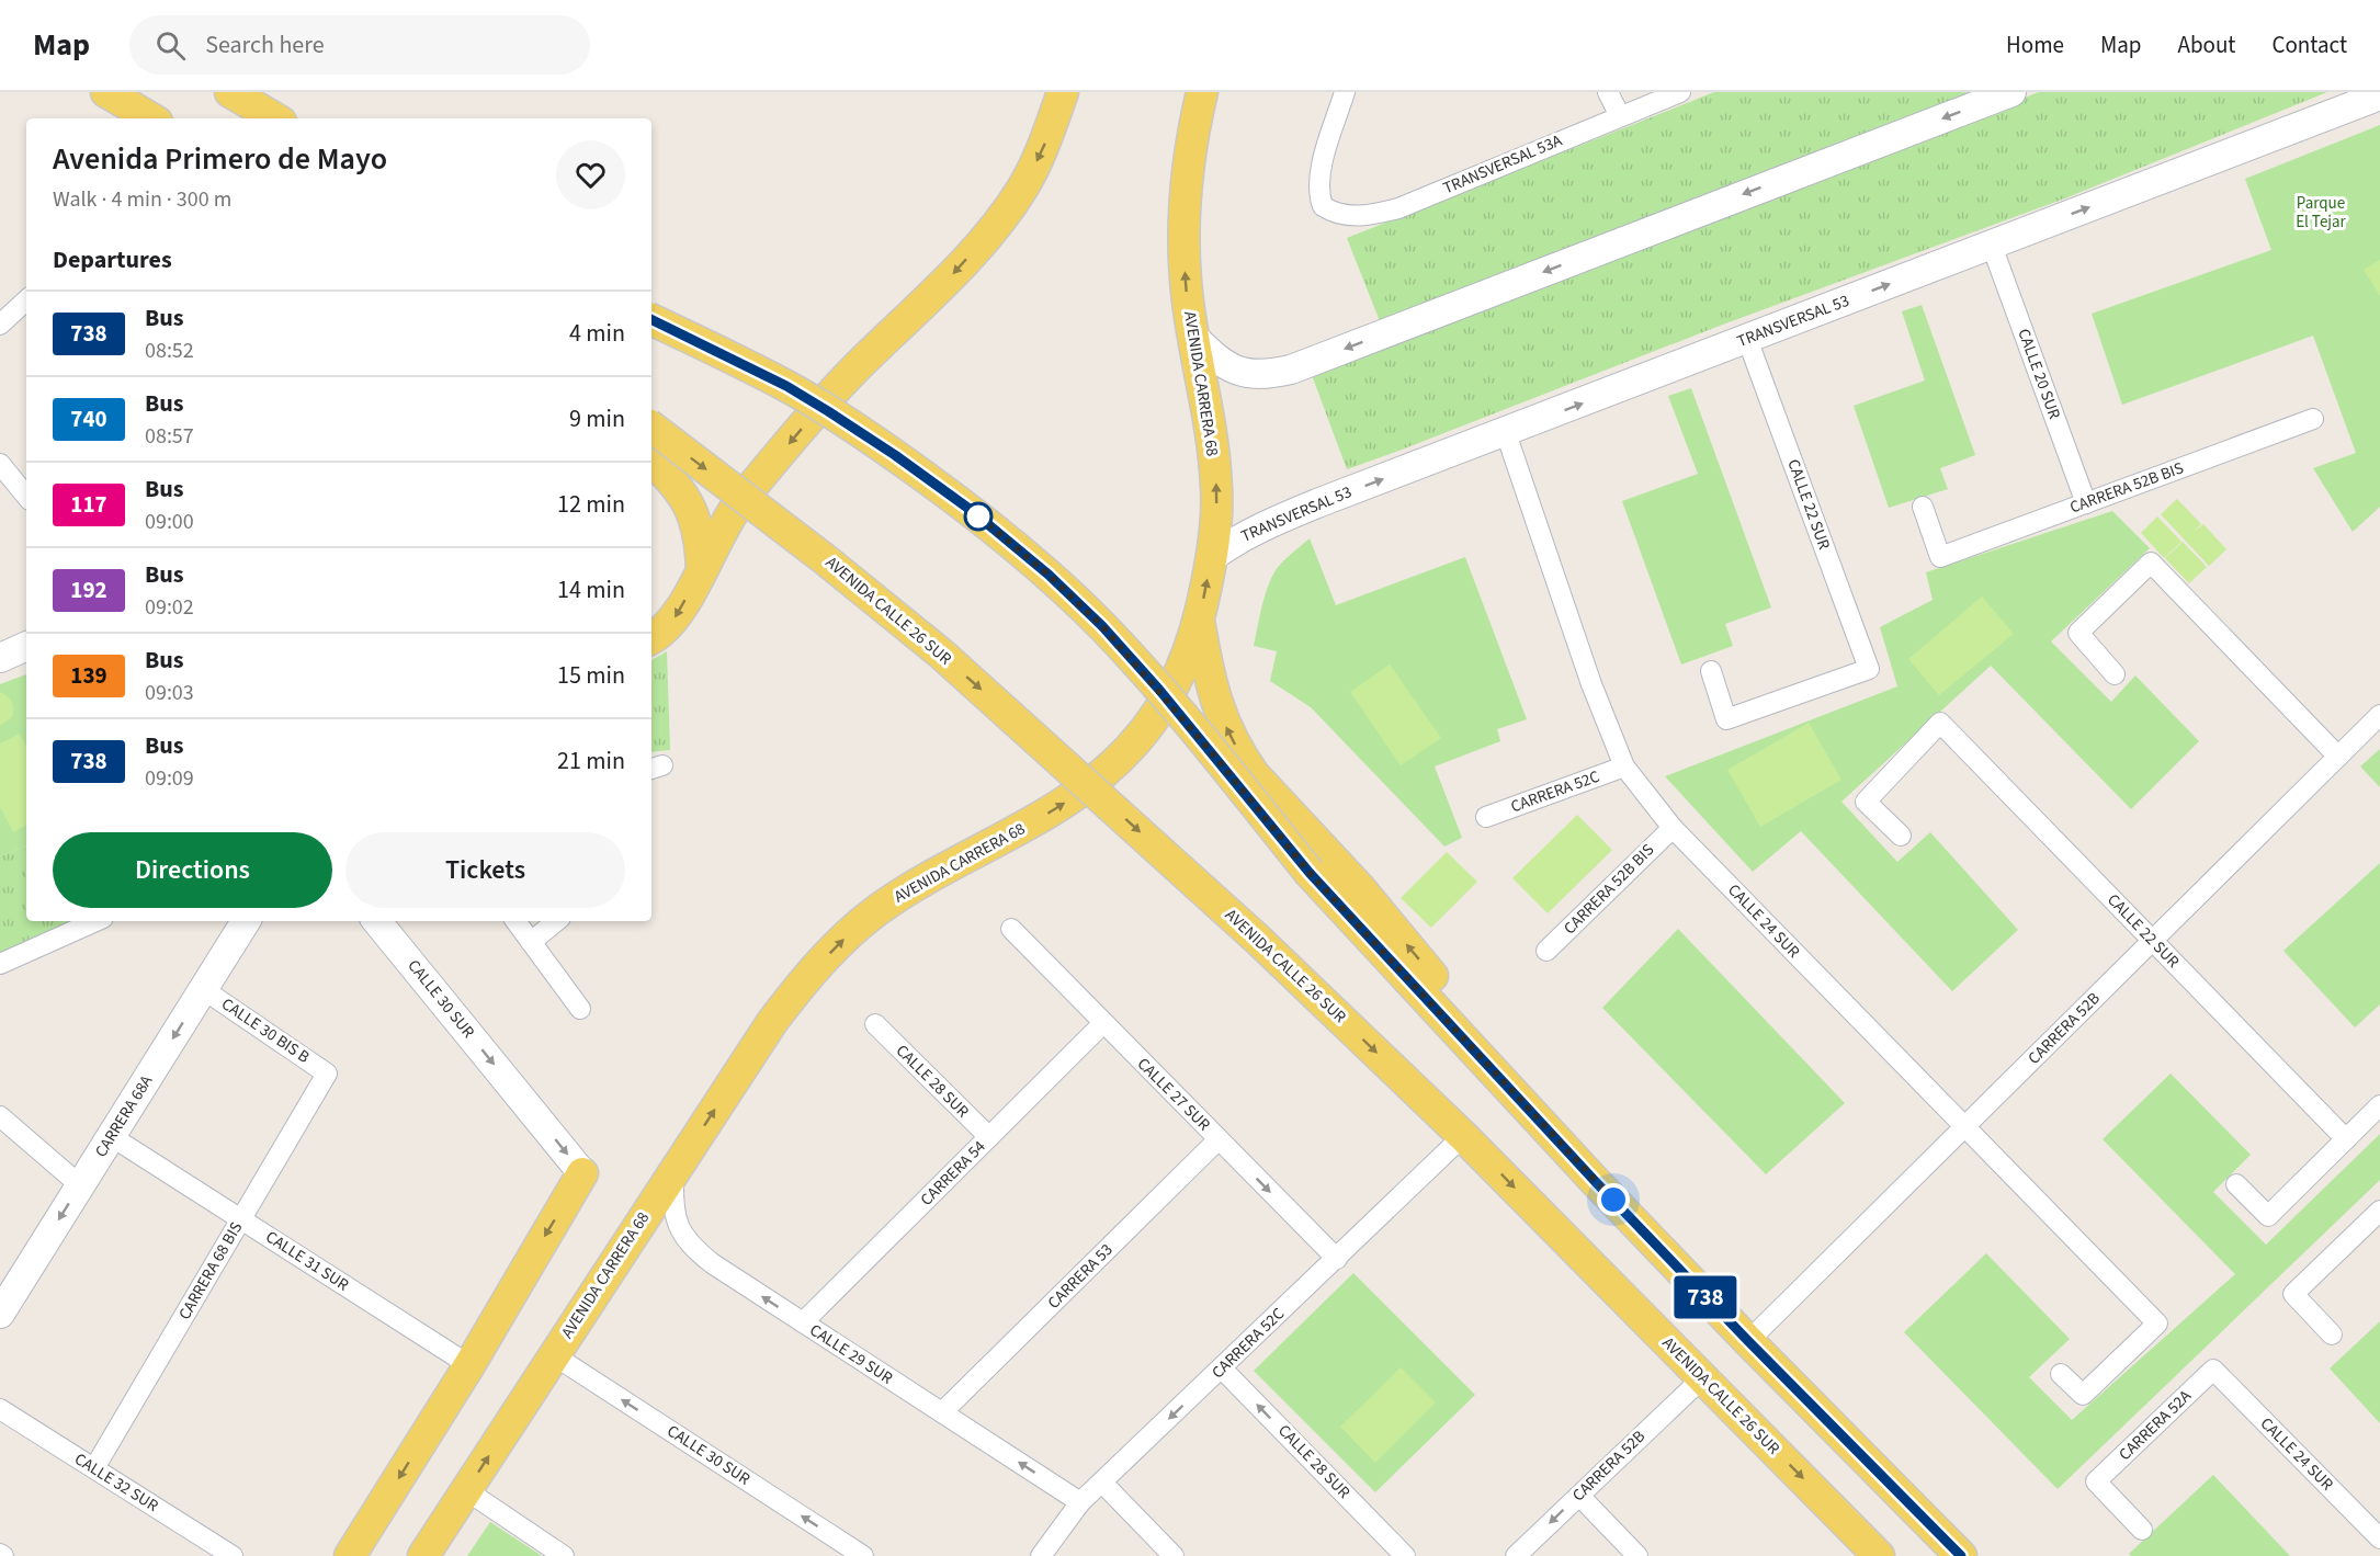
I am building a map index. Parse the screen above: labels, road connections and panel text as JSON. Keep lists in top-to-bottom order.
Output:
{
  "streets": {
    "main road": ["AVENIDA CARRERA 68", "AVENIDA CALLE 26 SUR"],
    "street": [
      "TRANSVERSAL 53A",
      "TRANSVERSAL 53",
      "CALLE 20 SUR",
      "CARRERA 52B BIS",
      "CALLE 22 SUR",
      "CARRERA 52C",
      "CALLE 24 SUR",
      "CALLE 30 SUR",
      "CARRERA 52B",
      "CALLE 30 BIS B",
      "CALLE 28 SUR",
      "CALLE 27 SUR",
      "CARRERA 68A",
      "CARRERA 54",
      "CALLE 31 SUR",
      "CARRERA 68 BIS",
      "CARRERA 53",
      "CALLE 29 SUR",
      "CARRERA 52A",
      "CALLE 32 SUR"
    ]
  },
  "crossings": [
    ["TRANSVERSAL 53", "CALLE 20 SUR"],
    ["TRANSVERSAL 53", "AVENIDA CARRERA 68"],
    ["TRANSVERSAL 53", "CALLE 22 SUR"],
    ["TRANSVERSAL 53", "CALLE 24 SUR"],
    ["CALLE 20 SUR", "CARRERA 52B BIS"],
    ["AVENIDA CARRERA 68", "CALLE 30 SUR"],
    ["AVENIDA CARRERA 68", "CALLE 29 SUR"],
    ["CARRERA 52B BIS", "CALLE 24 SUR"],
    ["CALLE 22 SUR", "CARRERA 52B"],
    ["AVENIDA CALLE 26 SUR", "CARRERA 52C"],
    ["AVENIDA CALLE 26 SUR", "CARRERA 52B"],
    ["CARRERA 52C", "CALLE 24 SUR"],
    ["CARRERA 52C", "CALLE 28 SUR"],
    ["CARRERA 52C", "CALLE 27 SUR"],
    ["CARRERA 52C", "CALLE 29 SUR"],
    ["CALLE 24 SUR", "CARRERA 52B"],
    ["CALLE 24 SUR", "CARRERA 52A"],
    ["CALLE 30 BIS B", "CARRERA 68A"],
    ["CALLE 30 BIS B", "CARRERA 68 BIS"],
    ["CALLE 28 SUR", "CARRERA 54"],
    ["CALLE 27 SUR", "CARRERA 54"],
    ["CALLE 27 SUR", "CARRERA 53"],
    ["CARRERA 68A", "CALLE 31 SUR"],
    ["CARRERA 54", "CALLE 29 SUR"],
    ["CALLE 31 SUR", "CARRERA 68 BIS"],
    ["CARRERA 68 BIS", "CALLE 32 SUR"],
    ["CARRERA 53", "CALLE 29 SUR"]
  ],
  "one_way": [
    "AVENIDA CARRERA 68",
    "CALLE 27 SUR",
    "CARRERA 68A",
    "CALLE 29 SUR"
  ],
  "parks": ["Parque El Tejar"],
  "lines": ["bus line 738"],
  "page": {
    "header": "Map",
    "search": "Search here",
    "nav": [
      "Home",
      "Map",
      "About",
      "Contact"
    ],
    "on_map": "738",
    "heading": [
      ["Avenida Primero de Mayo", "Walk · 4 min · 300 m"],
      "Departures"
    ],
    "list": [
      {
        "mark": "738",
        "name": "Bus",
        "note": "08:52",
        "value": "4 min"
      },
      {
        "mark": "740",
        "name": "Bus",
        "note": "08:57",
        "value": "9 min"
      },
      {
        "mark": "117",
        "name": "Bus",
        "note": "09:00",
        "value": "12 min"
      },
      {
        "mark": "192",
        "name": "Bus",
        "note": "09:02",
        "value": "14 min"
      },
      {
        "mark": "139",
        "name": "Bus",
        "note": "09:03",
        "value": "15 min"
      },
      {
        "mark": "738",
        "name": "Bus",
        "note": "09:09",
        "value": "21 min"
      }
    ],
    "buttons": ["Directions", "Tickets"]
  }
}
